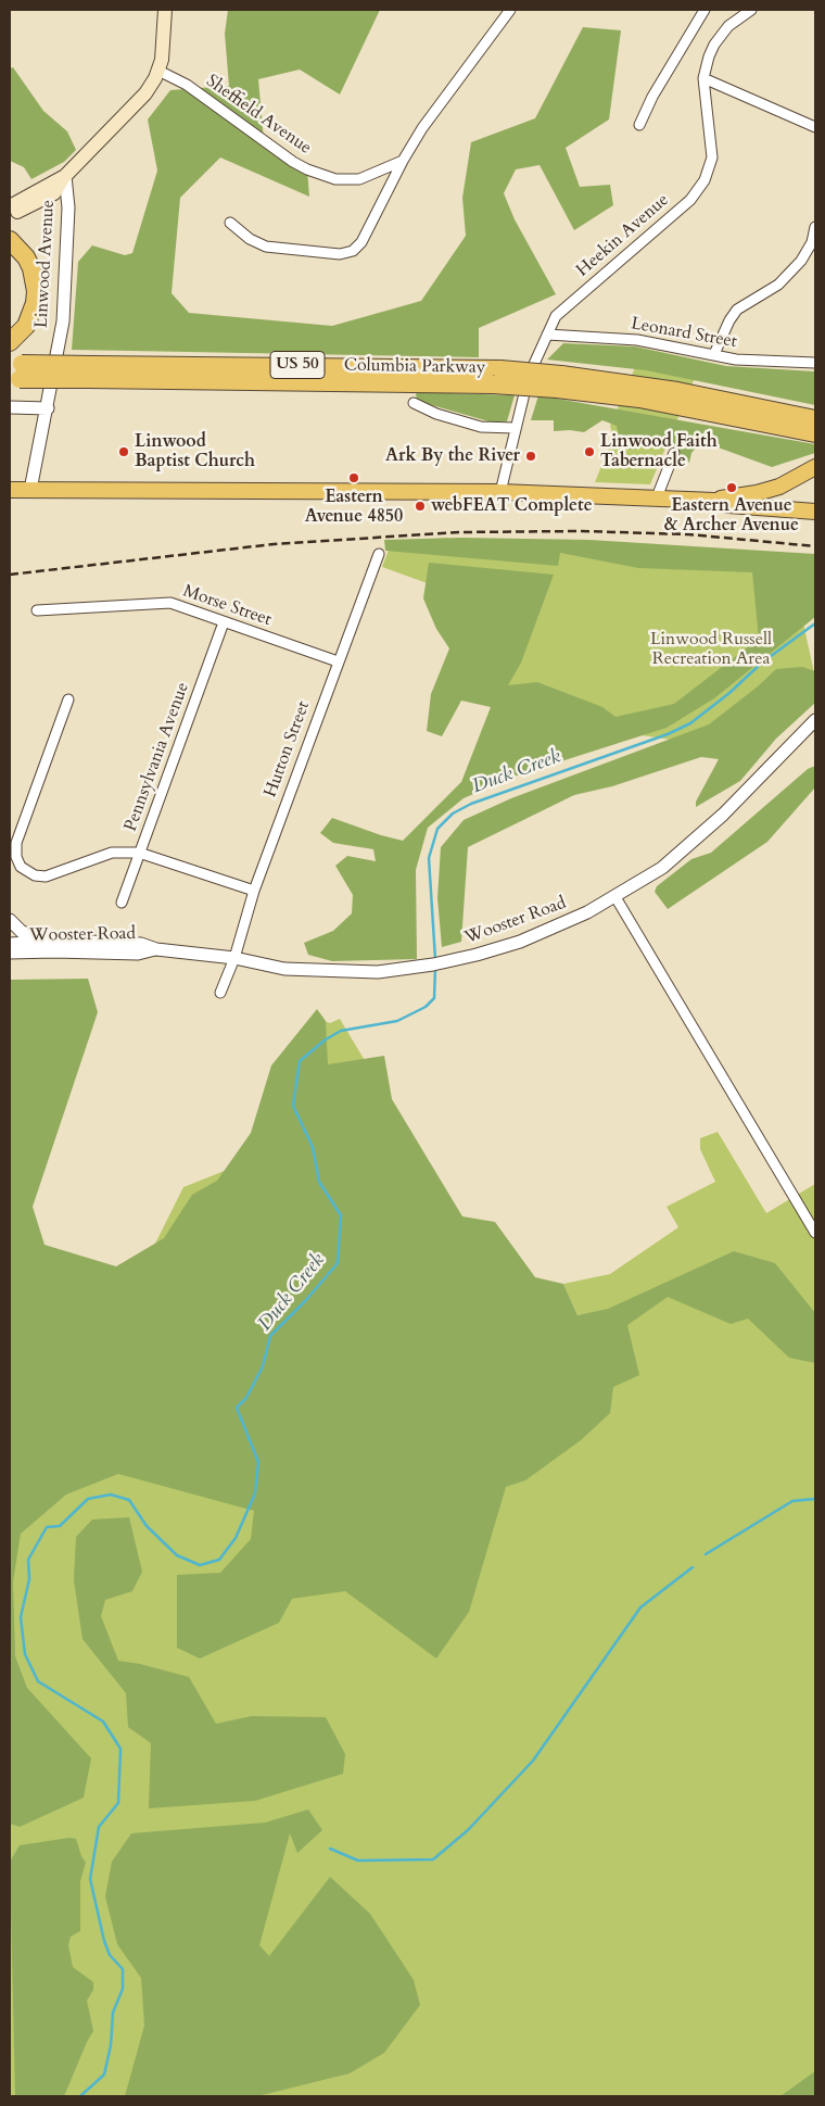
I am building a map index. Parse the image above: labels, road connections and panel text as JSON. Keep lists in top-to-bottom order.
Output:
{
  "streets": {
    "highway": ["US 50", "Columbia Parkway"],
    "main road": ["Linwood Avenue"],
    "street": [
      "Sheffield Avenue",
      "Heekin Avenue",
      "Leonard Street",
      "Morse Street",
      "Hutton Street",
      "Pennsylvania Avenue",
      "Wooster Road"
    ]
  },
  "crossings": [
    ["Sheffield Avenue", "Linwood Avenue"],
    ["Heekin Avenue", "Leonard Street"],
    ["Morse Street", "Hutton Street"],
    ["Morse Street", "Pennsylvania Avenue"],
    ["Hutton Street", "Wooster Road"]
  ],
  "water": ["Duck Creek"],
  "parks": ["Linwood Russell Recreation Area"],
  "places": [
    "Linwood Baptist Church",
    "Linwood Faith Tabernacle",
    "Ark By the River",
    "Eastern Avenue 4850",
    "Eastern Avenue & Archer Avenue",
    "webFEAT Complete"
  ]
}
